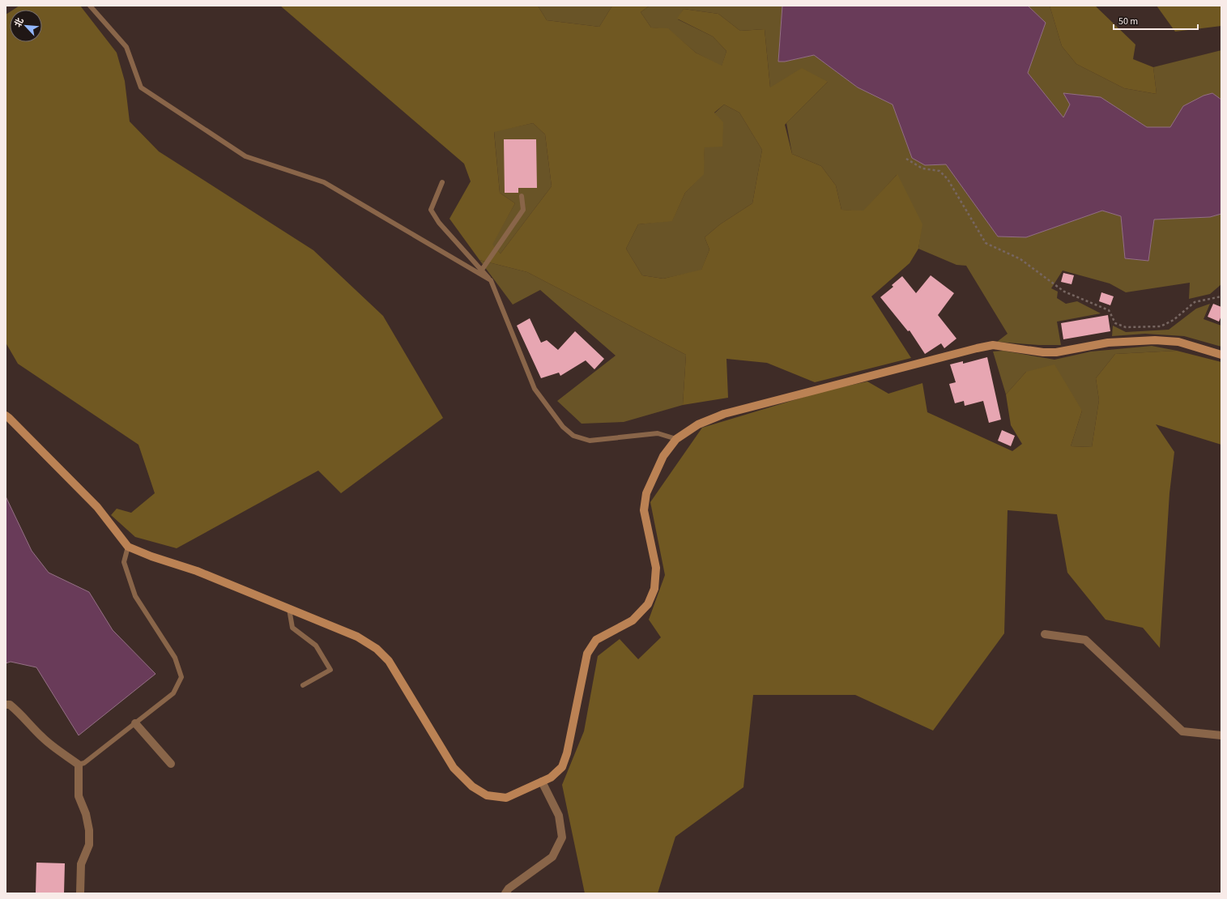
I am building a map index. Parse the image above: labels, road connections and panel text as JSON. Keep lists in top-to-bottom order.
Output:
{
  "scale_bar": "50 m",
  "north": "top left"
}
